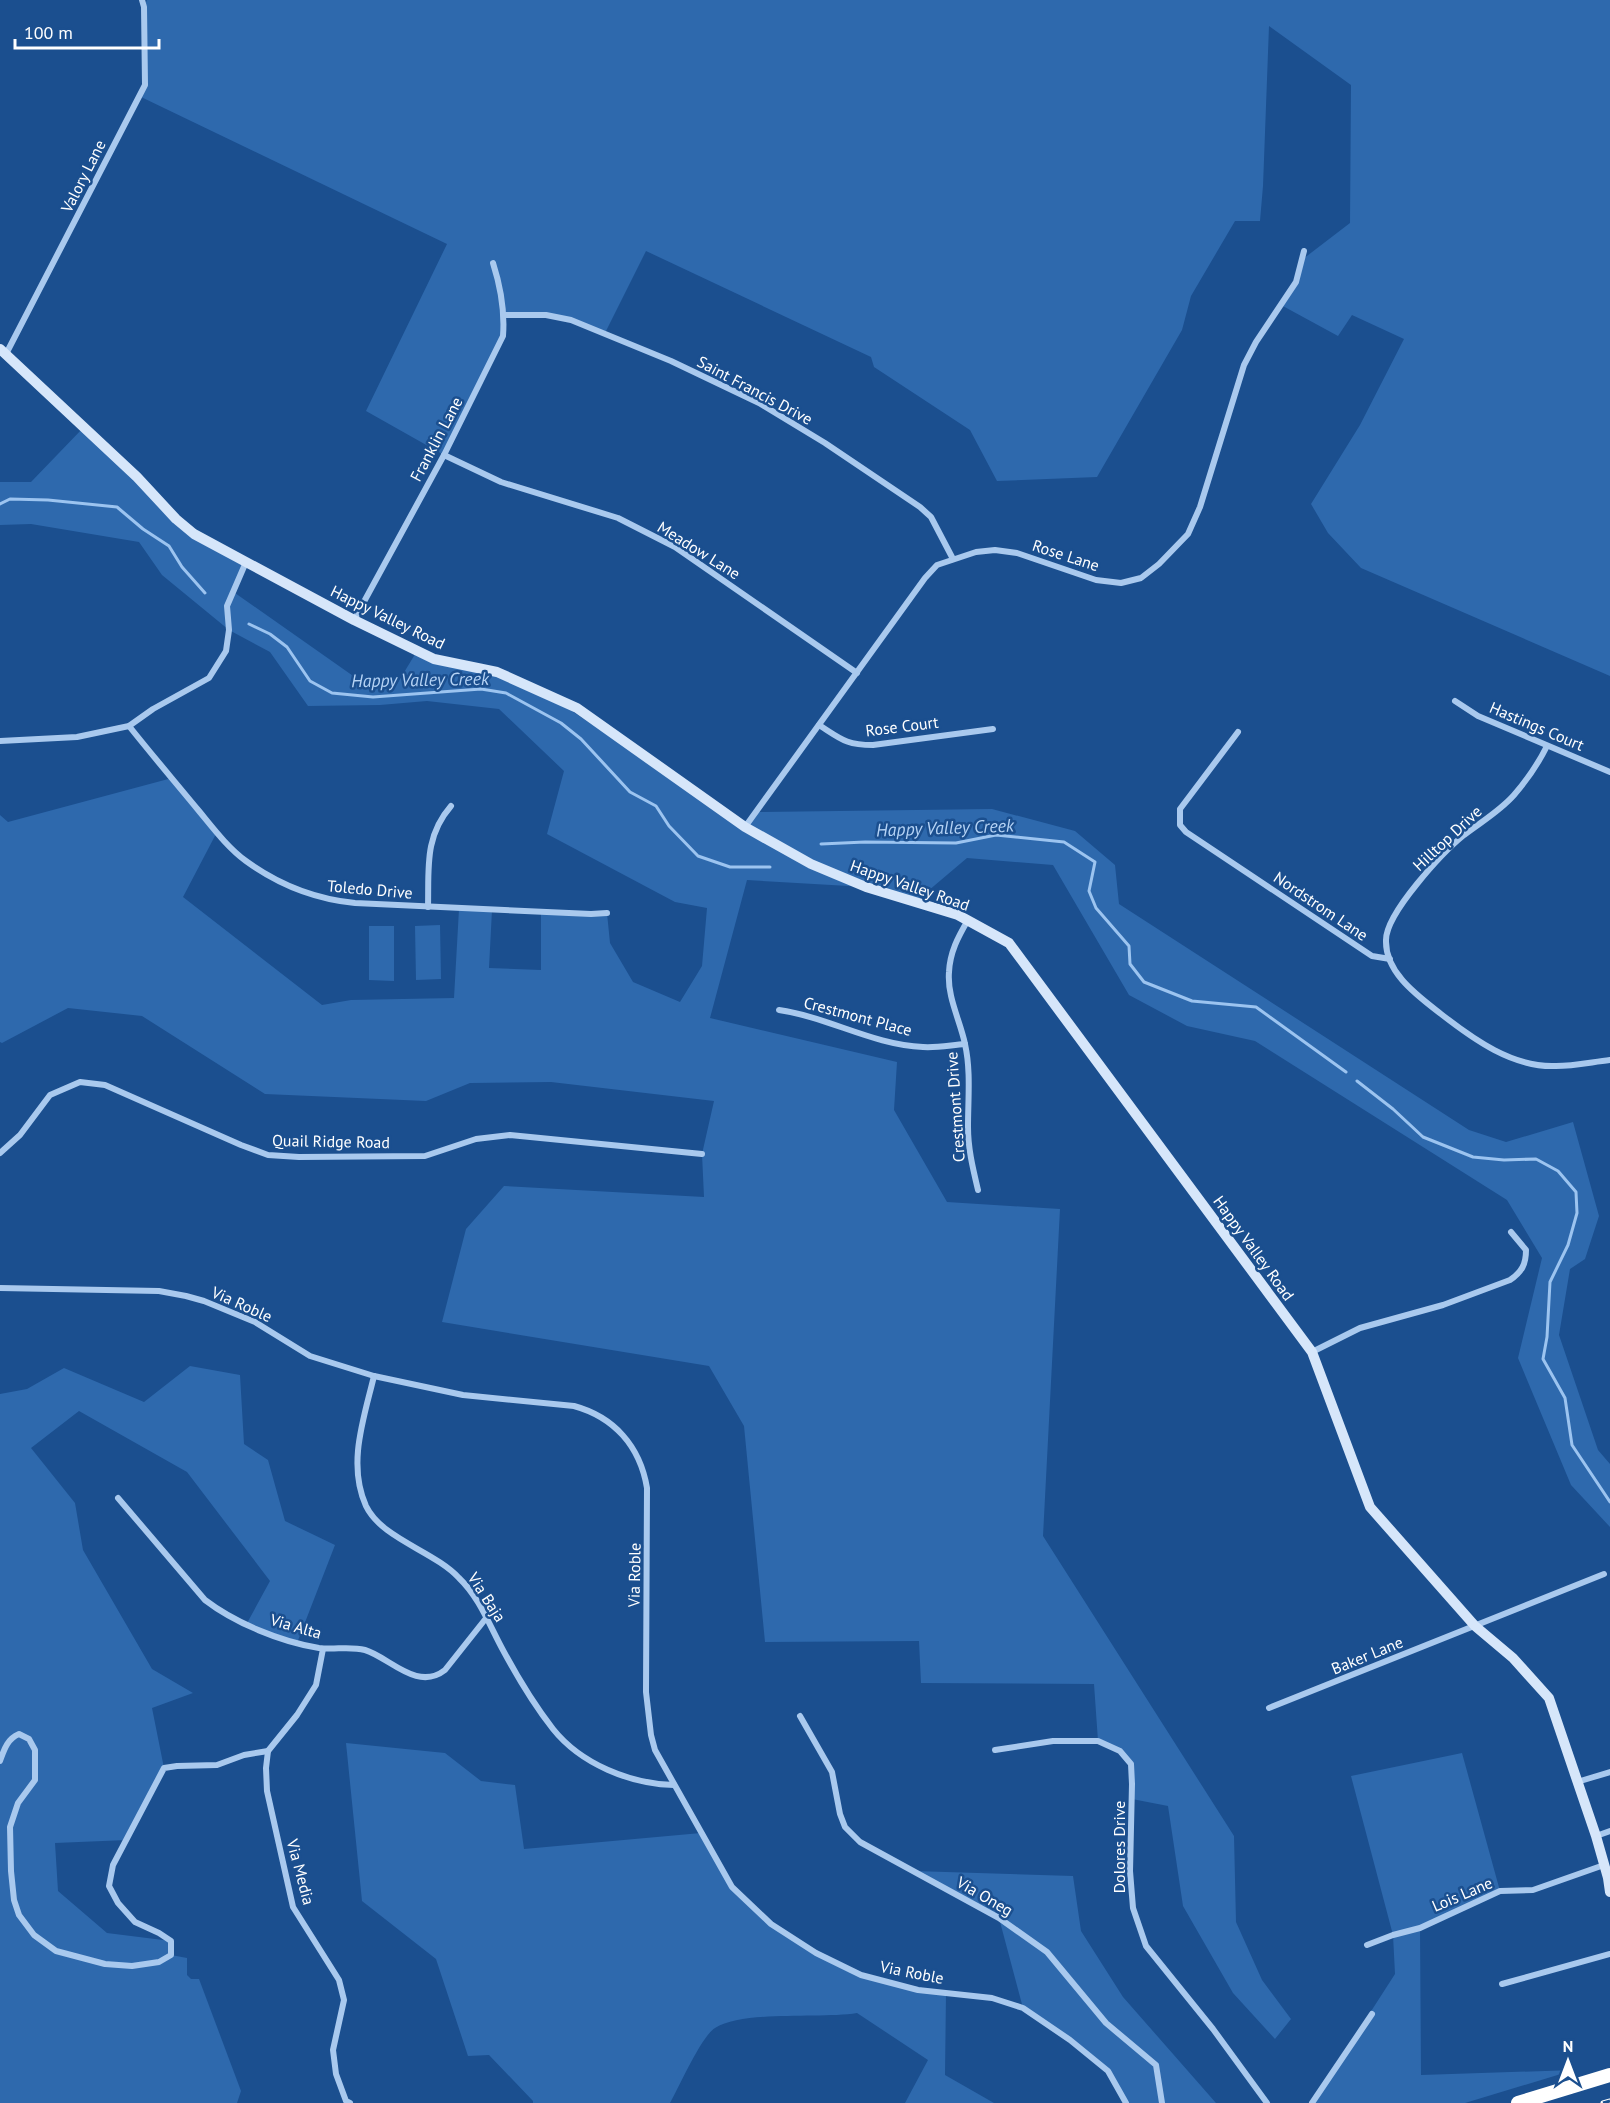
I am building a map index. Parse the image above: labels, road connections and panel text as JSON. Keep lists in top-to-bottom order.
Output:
{
  "streets": {
    "street": [
      "Valory Lane",
      "Saint Francis Drive",
      "Franklin Lane",
      "Meadow Lane",
      "Rose Lane",
      "Happy Valley Road",
      "Rose Court",
      "Hastings Court",
      "Hilltop Drive",
      "Toledo Drive",
      "Nordstrom Lane",
      "Crestmont Place",
      "Crestmont Drive",
      "Quail Ridge Road",
      "Via Roble",
      "Via Baja",
      "Via Alta",
      "Baker Lane",
      "Dolores Drive",
      "Via Media",
      "Lois Lane",
      "Via Oneg"
    ]
  },
  "crossings": [
    ["Valory Lane", "Happy Valley Road"],
    ["Saint Francis Drive", "Franklin Lane"],
    ["Saint Francis Drive", "Rose Lane"],
    ["Franklin Lane", "Meadow Lane"],
    ["Franklin Lane", "Happy Valley Road"],
    ["Meadow Lane", "Rose Lane"],
    ["Rose Lane", "Happy Valley Road"],
    ["Rose Lane", "Rose Court"],
    ["Happy Valley Road", "Crestmont Drive"],
    ["Happy Valley Road", "Baker Lane"],
    ["Happy Valley Road", "Lois Lane"],
    ["Hastings Court", "Hilltop Drive"],
    ["Hilltop Drive", "Nordstrom Lane"],
    ["Crestmont Place", "Crestmont Drive"],
    ["Via Roble", "Via Baja"],
    ["Via Baja", "Via Alta"]
  ],
  "water": ["Happy Valley Creek"],
  "scale_bar": "100 m",
  "north": "top"
}
